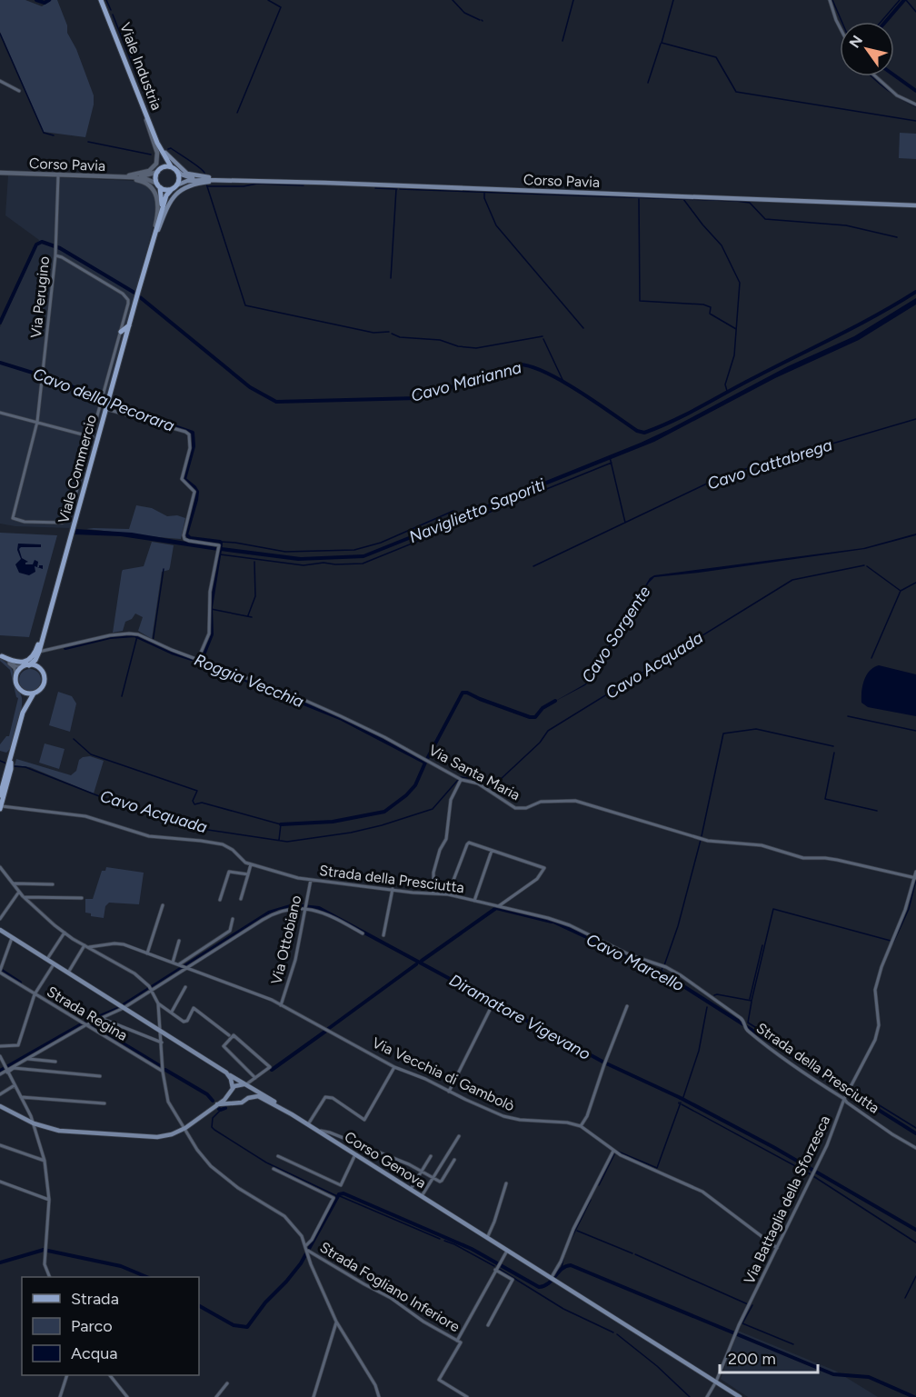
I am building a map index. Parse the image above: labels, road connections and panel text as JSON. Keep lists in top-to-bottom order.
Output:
{
  "streets": {
    "main road": [
      "Viale Industria",
      "Corso Pavia",
      "Viale Commercio",
      "Corso Genova"
    ],
    "street": [
      "Via Perugino",
      "Via Santa Maria",
      "Strada della Presciutta",
      "Via Ottobiano",
      "Strada Regina",
      "Via Vecchia di Gambolò",
      "Via Battaglia della Sforzesca",
      "Strada Fogliano Inferiore"
    ]
  },
  "crossings": [
    ["Viale Industria", "Corso Pavia"],
    ["Viale Industria", "Viale Commercio"],
    ["Corso Pavia", "Via Perugino"],
    ["Corso Pavia", "Viale Commercio"],
    ["Viale Commercio", "Via Santa Maria"],
    ["Via Santa Maria", "Via Battaglia della Sforzesca"],
    ["Strada della Presciutta", "Via Ottobiano"],
    ["Strada della Presciutta", "Via Battaglia della Sforzesca"],
    ["Via Ottobiano", "Via Vecchia di Gambolò"],
    ["Strada Regina", "Strada Fogliano Inferiore"],
    ["Via Vecchia di Gambolò", "Via Battaglia della Sforzesca"],
    ["Corso Genova", "Via Battaglia della Sforzesca"]
  ],
  "water": [
    "Cavo Marianna",
    "Cavo della Pecorara",
    "Cavo Cattabrega",
    "Naviglietto Saporiti",
    "Cavo Sorgente",
    "Cavo Acquada",
    "Roggia Vecchia",
    "Cavo Marcello",
    "Diramatore Vigevano"
  ],
  "legend": ["Strada", "Parco", "Acqua"],
  "scale_bar": "200 m",
  "north": "top left"
}
